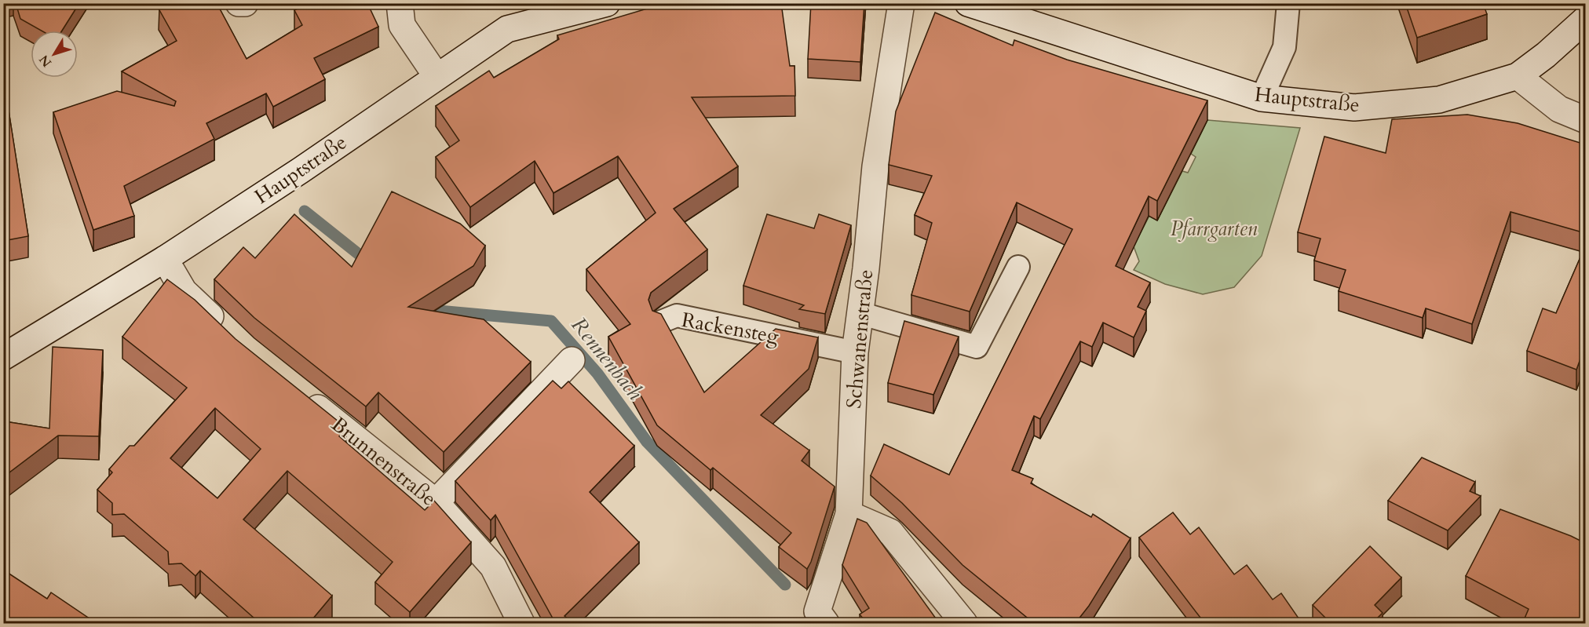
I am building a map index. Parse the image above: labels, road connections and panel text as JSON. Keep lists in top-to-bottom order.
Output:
{
  "streets": {
    "street": ["Hauptstraße", "Schwanenstraße", "Brunnenstraße"],
    "lane": ["Rackensteg"]
  },
  "crossings": [
    ["Rackensteg", "Schwanenstraße"]
  ],
  "water": ["Rennenbach"],
  "parks": ["Pfarrgarten"],
  "north": "bottom left"
}
